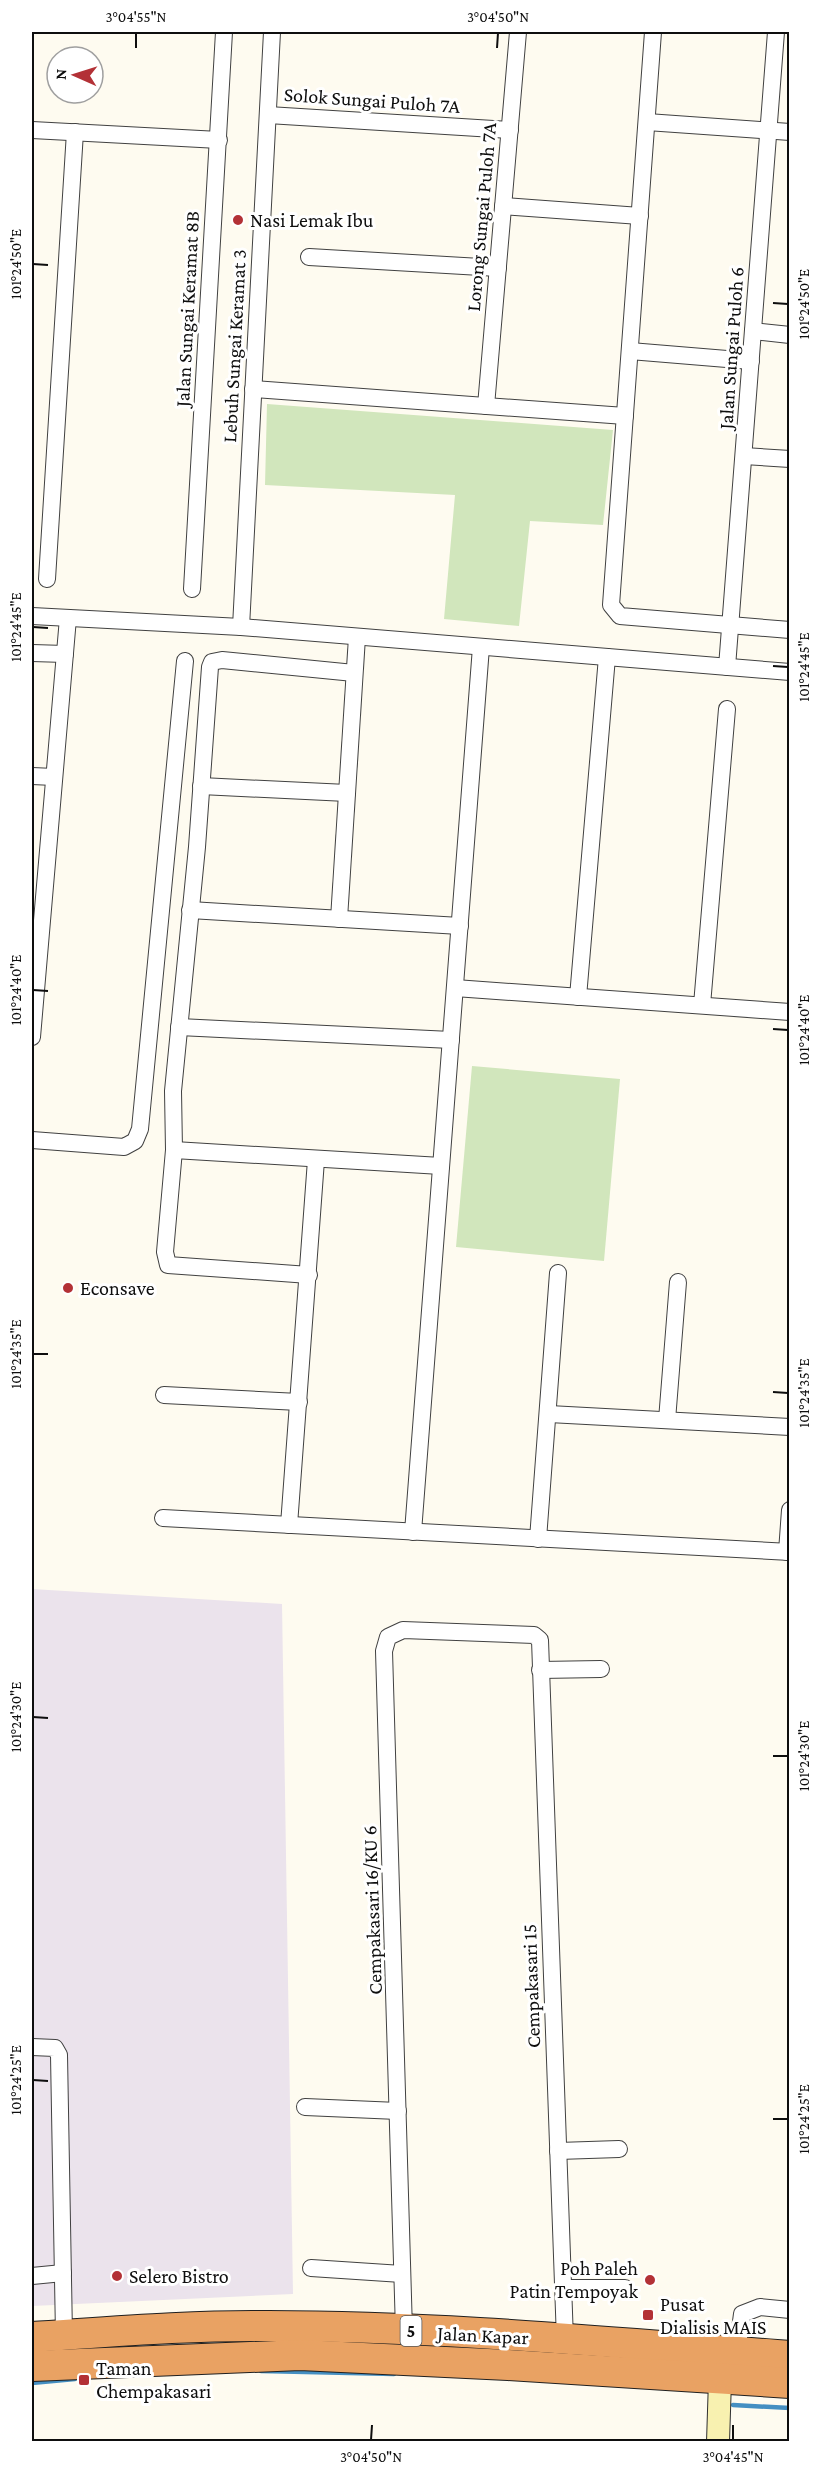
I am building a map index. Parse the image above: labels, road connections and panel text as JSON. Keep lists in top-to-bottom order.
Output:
{
  "streets": {
    "highway": ["5", "Jalan Kapar"],
    "street": [
      "Solok Sungai Puloh 7A",
      "Lorong Sungai Puloh 7A",
      "Jalan Sungai Keramat 8B",
      "Lebuh Sungai Keramat 3",
      "Jalan Sungai Puloh 6",
      "Cempakasari 16/KU 6",
      "Cempakasari 15"
    ]
  },
  "crossings": [
    ["Solok Sungai Puloh 7A", "Lorong Sungai Puloh 7A"],
    ["Solok Sungai Puloh 7A", "Lebuh Sungai Keramat 3"],
    ["Cempakasari 16/KU 6", "Cempakasari 15"],
    ["Cempakasari 16/KU 6", "Jalan Kapar"],
    ["Cempakasari 15", "Jalan Kapar"]
  ],
  "places": {
    "other": [
      "Nasi Lemak Ibu",
      "Econsave",
      "Selero Bistro",
      "Poh Paleh Patin Tempoyak"
    ],
    "transit": ["Pusat Dialisis MAIS", "Taman Chempakasari"]
  },
  "north": "left",
  "coordinates": [
    "3°04'55\"N",
    "3°04'50\"N",
    "101°24'50\"E",
    "101°24'45\"E",
    "101°24'40\"E",
    "101°24'35\"E",
    "101°24'30\"E",
    "101°24'25\"E",
    "3°04'45\"N"
  ]
}
